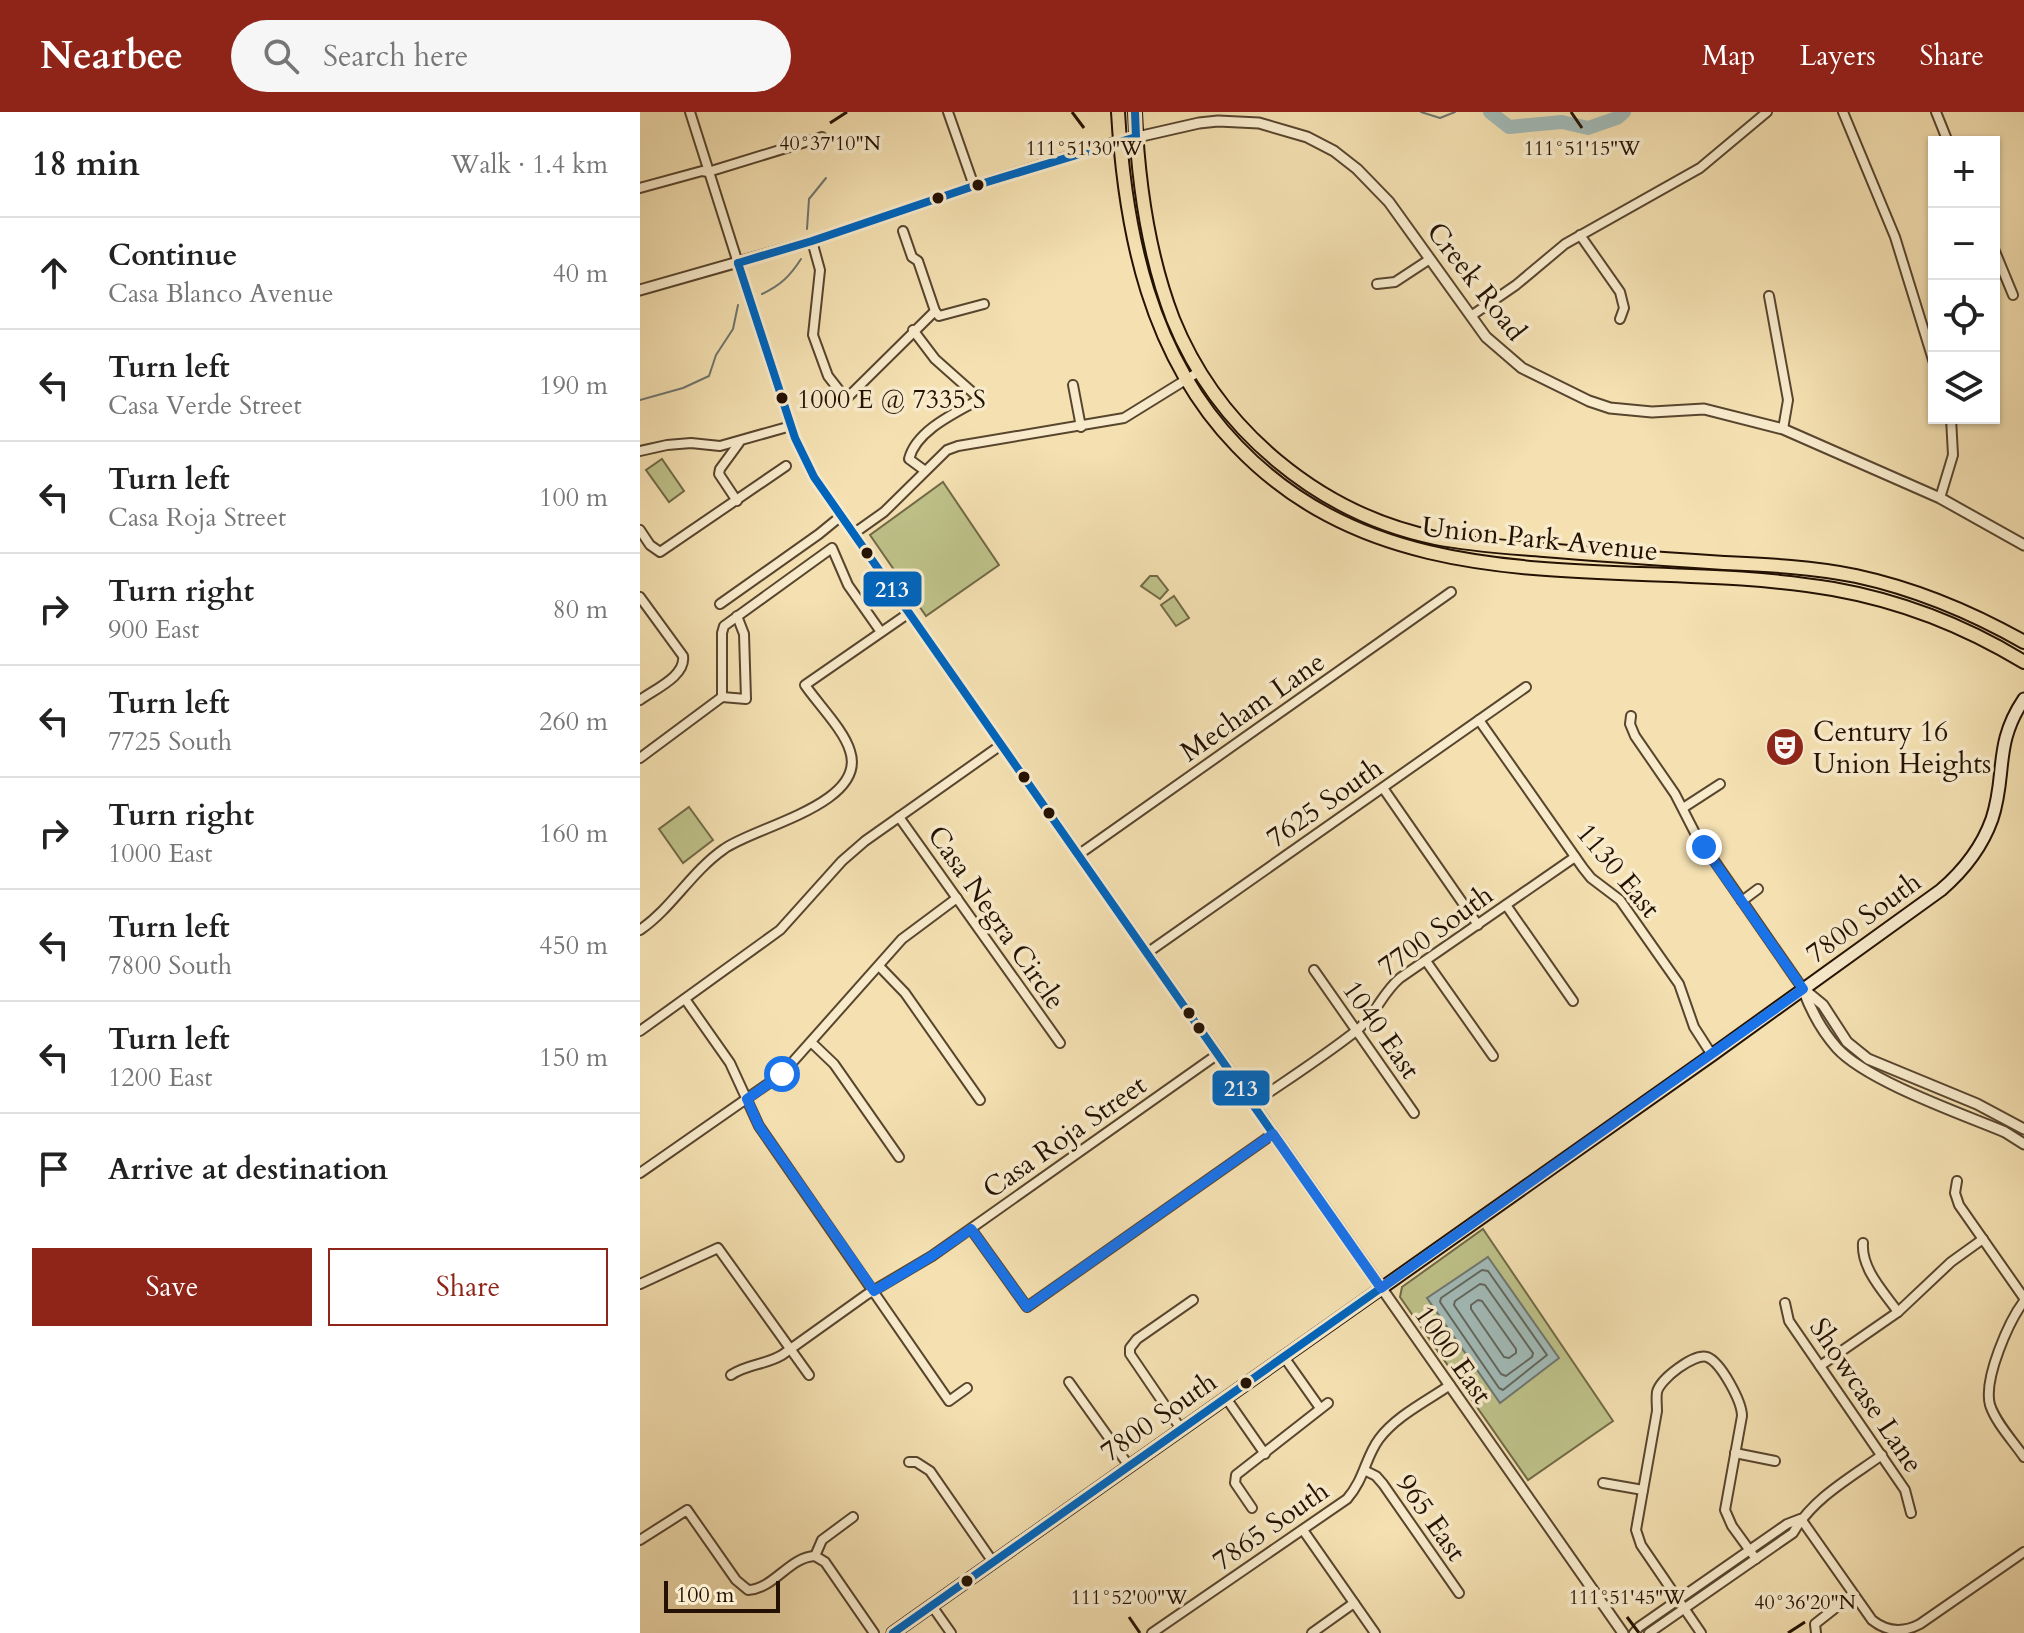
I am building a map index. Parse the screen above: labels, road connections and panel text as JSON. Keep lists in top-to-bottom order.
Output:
{
  "streets": {
    "main road": ["Union Park Avenue", "7800 South"],
    "street": [
      "Creek Road",
      "Mecham Lane",
      "7625 South",
      "1130 East",
      "Casa Negra Circle",
      "7700 South",
      "1040 East",
      "Casa Roja Street",
      "1000 East",
      "Showcase Lane",
      "965 East",
      "7865 South"
    ]
  },
  "crossings": [
    ["Creek Road", "Union Park Avenue"],
    ["Creek Road", "1000 East"],
    ["Mecham Lane", "1000 East"],
    ["7625 South", "1130 East"],
    ["7625 South", "1000 East"],
    ["1130 East", "7800 South"],
    ["1130 East", "7700 South"],
    ["7800 South", "1000 East"],
    ["7700 South", "1040 East"],
    ["7700 South", "1000 East"],
    ["Casa Roja Street", "1000 East"],
    ["1000 East", "7865 South"],
    ["965 East", "7865 South"]
  ],
  "places": {
    "other": ["1000 E @ 7335 S"],
    "theatre": ["Century 16 Union Heights"]
  },
  "lines": ["transit line 213"],
  "scale_bar": "100 m",
  "page": {
    "header": "Nearbee",
    "search": "Search here",
    "nav": ["Map", "Layers", "Share"],
    "heading": ["18 min", "Walk · 1.4 km"],
    "map_buttons": ["+", "−"],
    "list": [
      ["Continue", "Casa Blanco Avenue", "40 m"],
      ["Turn left", "Casa Verde Street", "190 m"],
      ["Turn left", "Casa Roja Street", "100 m"],
      ["Turn right", "900 East", "80 m"],
      ["Turn left", "7725 South", "260 m"],
      ["Turn right", "1000 East", "160 m"],
      ["Turn left", "7800 South", "450 m"],
      ["Turn left", "1200 East", "150 m"],
      "Arrive at destination"
    ],
    "buttons": ["Save", "Share"],
    "scale": "100 m"
  },
  "coordinates": [
    "40°37'10\"N",
    "111°51'30\"W",
    "111°51'15\"W",
    "111°52'00\"W",
    "111°51'45\"W",
    "40°36'20\"N"
  ]
}
